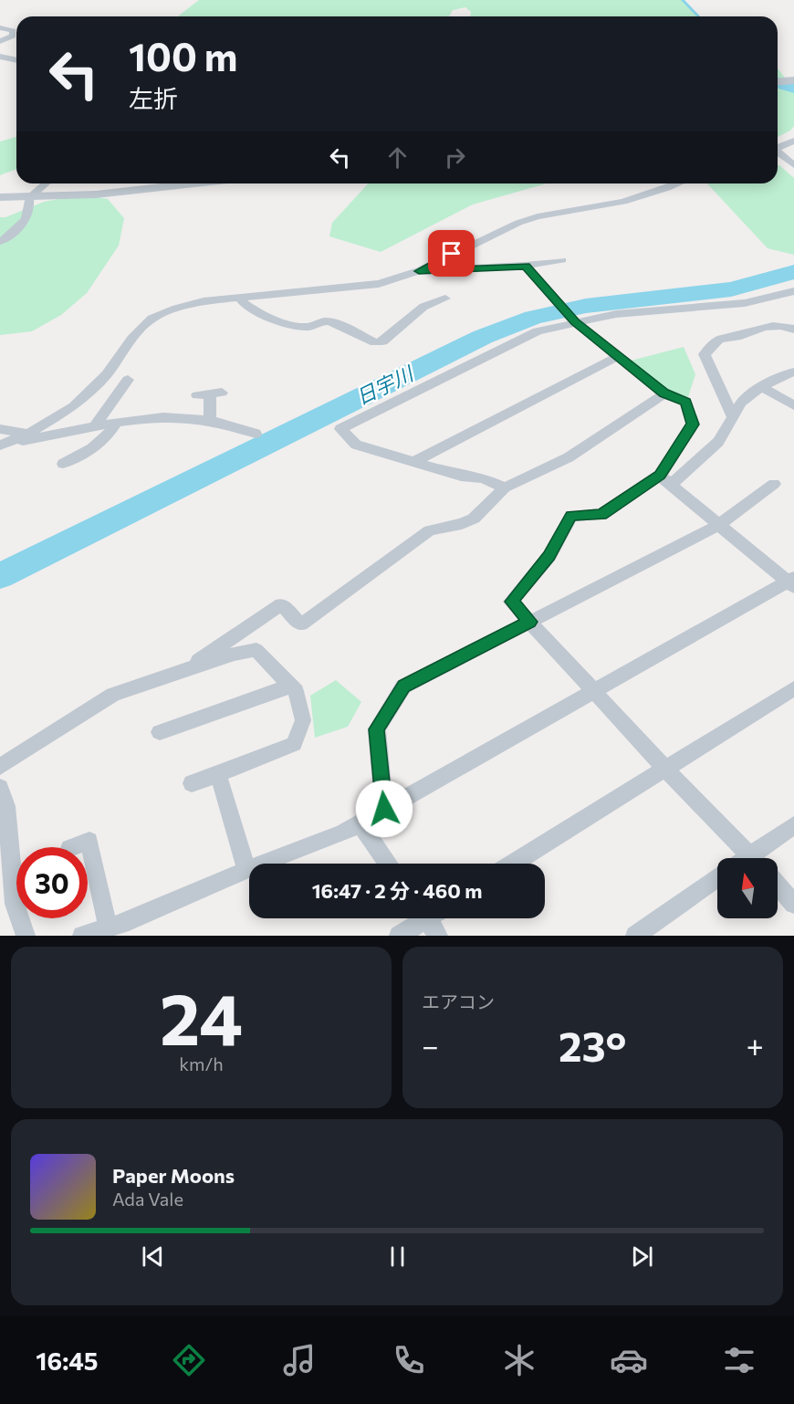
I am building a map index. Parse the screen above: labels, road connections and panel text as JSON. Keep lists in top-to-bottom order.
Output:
{
  "water": ["日宇川"],
  "north": "top",
  "page": {
    "turn": ["100 m", "左折"],
    "limit": "30",
    "trip": "16:47 · 2 分 · 460 m",
    "tile": [
      ["24", "km/h"],
      "エアコン"
    ],
    "heat": ["−", "23°", "+"],
    "song": ["Paper Moons", "Ada Vale"],
    "tabs": "16:45"
  }
}
